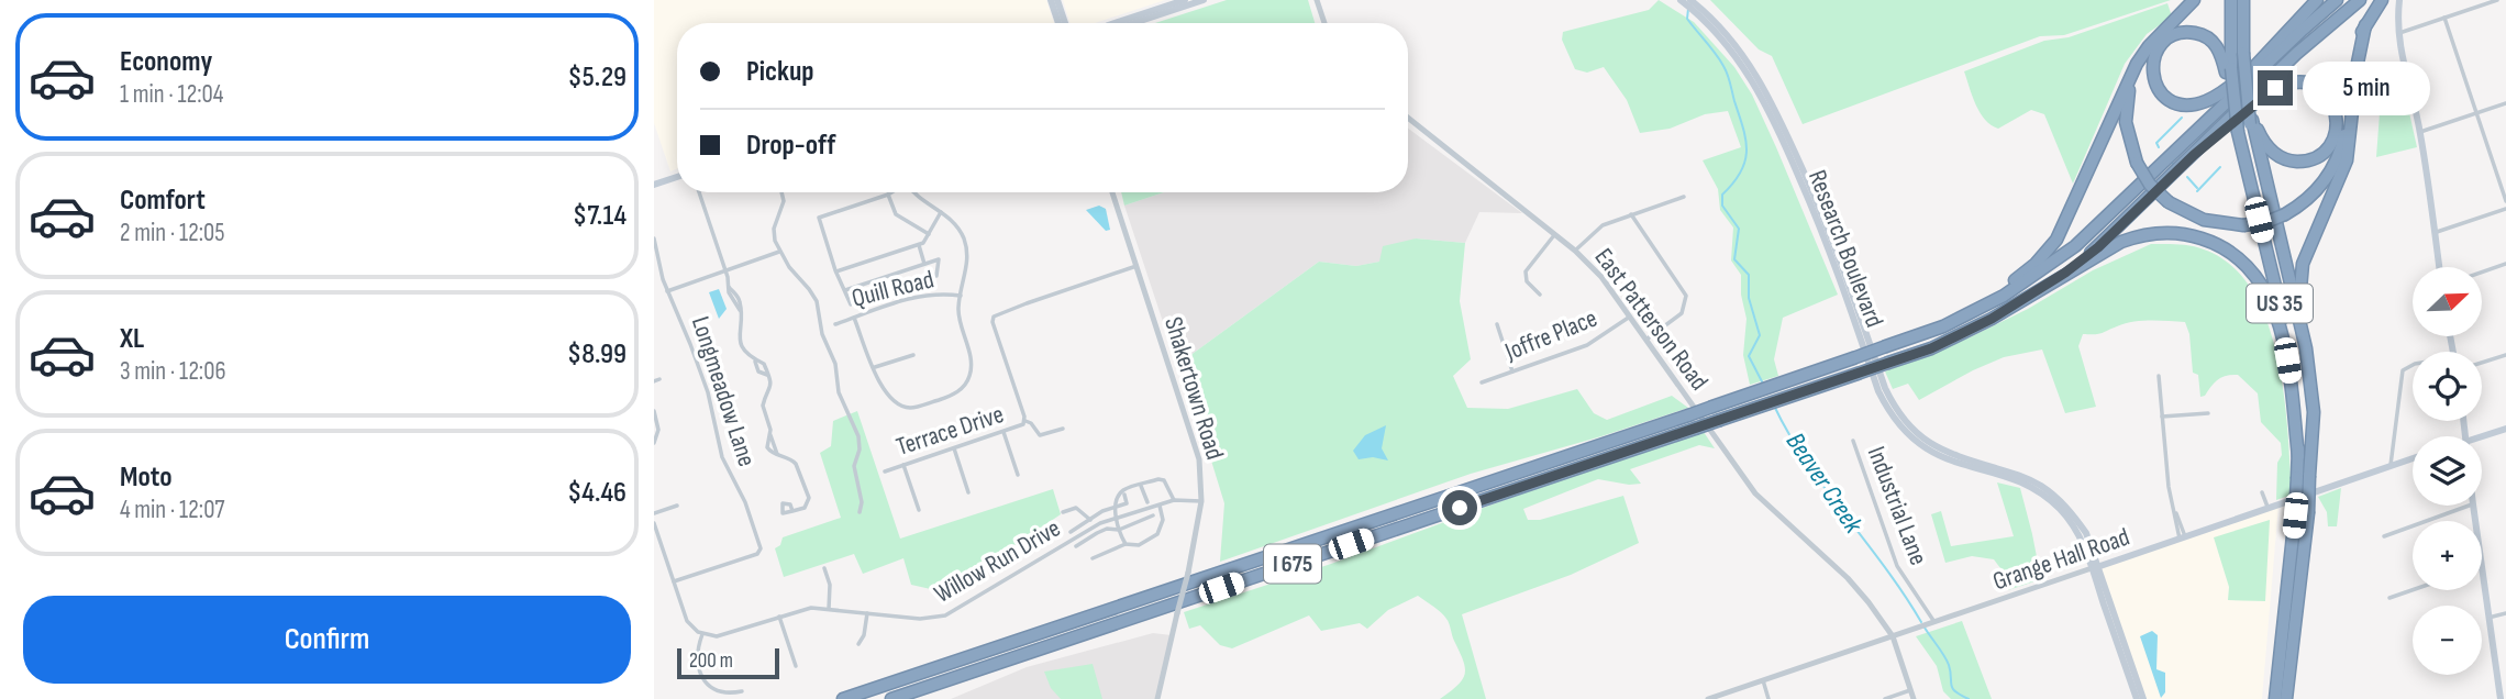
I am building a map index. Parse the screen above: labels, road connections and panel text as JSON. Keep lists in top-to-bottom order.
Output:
{
  "streets": {
    "highway": ["US 35", "I 675"],
    "main road": ["Research Boulevard", "Grange Hall Road"],
    "street": [
      "Quill Road",
      "East Patterson Road",
      "Joffre Place",
      "Shakertown Road",
      "Longmeadow Lane",
      "Terrace Drive",
      "Industrial Lane",
      "Willow Run Drive"
    ]
  },
  "crossings": [
    ["Research Boulevard", "Grange Hall Road"],
    ["East Patterson Road", "Joffre Place"],
    ["East Patterson Road", "Grange Hall Road"],
    ["Shakertown Road", "Willow Run Drive"],
    ["Industrial Lane", "Grange Hall Road"]
  ],
  "water": ["Beaver Creek"],
  "scale_bar": "200 m",
  "north": "top right",
  "page": {
    "list": [
      {
        "name": "Economy",
        "note": "1 min · 12:04",
        "value": "$5.29"
      },
      {
        "name": "Comfort",
        "note": "2 min · 12:05",
        "value": "$7.14"
      },
      {
        "name": "XL",
        "note": "3 min · 12:06",
        "value": "$8.99"
      },
      {
        "name": "Moto",
        "note": "4 min · 12:07",
        "value": "$4.46"
      }
    ],
    "banner": ["Pickup", "Drop-off"],
    "bubble": "5 min",
    "map_buttons": ["+", "−"],
    "buttons": "Confirm",
    "scale": "200 m"
  }
}
